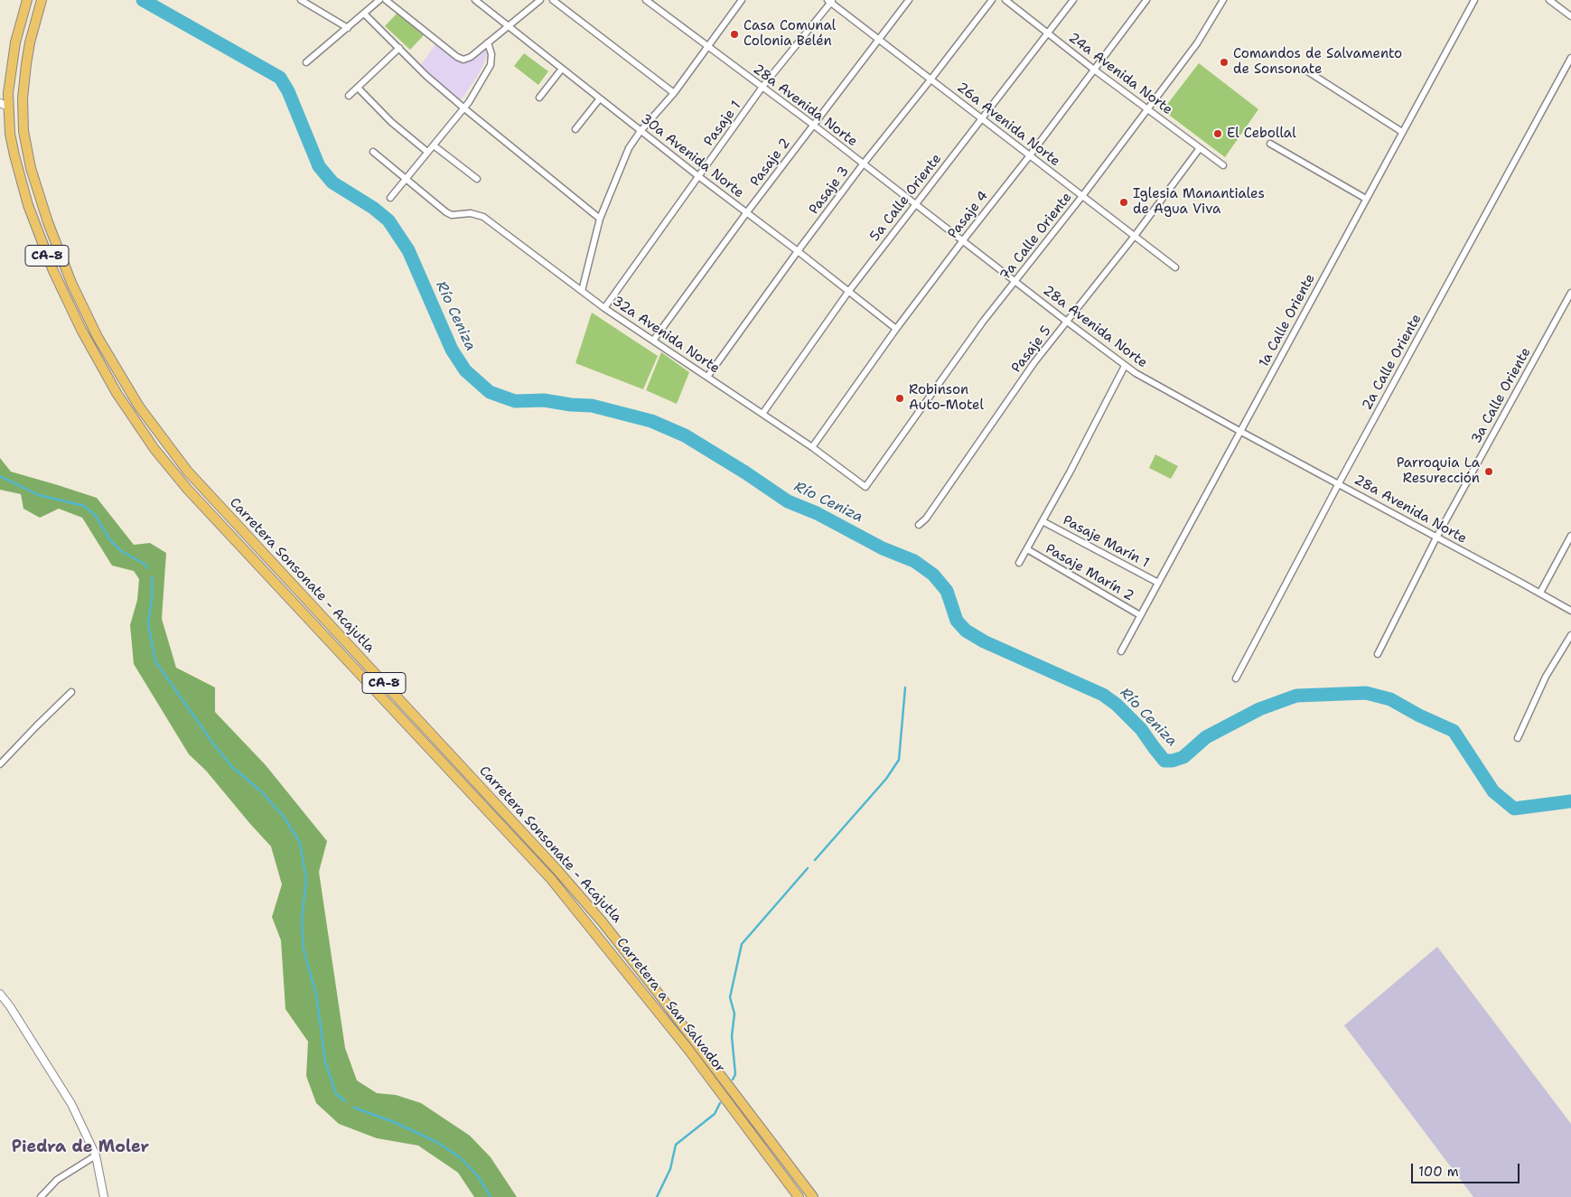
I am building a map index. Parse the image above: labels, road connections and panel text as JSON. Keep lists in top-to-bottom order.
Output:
{
  "streets": {
    "highway": ["CA-8", "Carretera Sonsonate - Acajutla", "Carretera a San Salvador"],
    "street": [
      "24a Avenida Norte",
      "28a Avenida Norte",
      "Pasaje 1",
      "26a Avenida Norte",
      "30a Avenida Norte",
      "Pasaje 2",
      "Pasaje 3",
      "5a Calle Oriente",
      "Pasaje 4",
      "7a Calle Oriente",
      "1a Calle Oriente",
      "32a Avenida Norte",
      "Pasaje 5",
      "2a Calle Oriente",
      "3a Calle Oriente",
      "Pasaje Marín 1",
      "Pasaje Marín 2"
    ]
  },
  "crossings": [
    ["24a Avenida Norte", "5a Calle Oriente"],
    ["24a Avenida Norte", "Pasaje 4"],
    ["24a Avenida Norte", "7a Calle Oriente"],
    ["24a Avenida Norte", "Pasaje 5"],
    ["28a Avenida Norte", "Pasaje 1"],
    ["28a Avenida Norte", "Pasaje 2"],
    ["28a Avenida Norte", "Pasaje 3"],
    ["28a Avenida Norte", "5a Calle Oriente"],
    ["28a Avenida Norte", "Pasaje 4"],
    ["28a Avenida Norte", "7a Calle Oriente"],
    ["28a Avenida Norte", "1a Calle Oriente"],
    ["28a Avenida Norte", "Pasaje 5"],
    ["28a Avenida Norte", "2a Calle Oriente"],
    ["28a Avenida Norte", "3a Calle Oriente"],
    ["Pasaje 1", "26a Avenida Norte"],
    ["Pasaje 1", "30a Avenida Norte"],
    ["Pasaje 1", "32a Avenida Norte"],
    ["26a Avenida Norte", "Pasaje 2"],
    ["26a Avenida Norte", "Pasaje 3"],
    ["26a Avenida Norte", "5a Calle Oriente"],
    ["26a Avenida Norte", "Pasaje 4"],
    ["26a Avenida Norte", "7a Calle Oriente"],
    ["26a Avenida Norte", "Pasaje 5"],
    ["30a Avenida Norte", "Pasaje 2"],
    ["30a Avenida Norte", "Pasaje 3"],
    ["30a Avenida Norte", "5a Calle Oriente"],
    ["30a Avenida Norte", "Pasaje 4"],
    ["Pasaje 2", "32a Avenida Norte"],
    ["Pasaje 3", "32a Avenida Norte"],
    ["5a Calle Oriente", "32a Avenida Norte"],
    ["Pasaje 4", "32a Avenida Norte"],
    ["7a Calle Oriente", "32a Avenida Norte"],
    ["CA-8", "Carretera a San Salvador"],
    ["1a Calle Oriente", "Pasaje Marín 1"],
    ["1a Calle Oriente", "Pasaje Marín 2"]
  ],
  "districts": ["Piedra de Moler"],
  "water": ["Río Ceniza"],
  "places": [
    "Casa Comunal Colonia Belén",
    "Comandos de Salvamento de Sonsonate",
    "El Cebollal",
    "Iglesia Manantiales de Agua Viva",
    "Robinson Auto-Motel",
    "Parroquia La Resurección"
  ],
  "scale_bar": "100 m"
}
